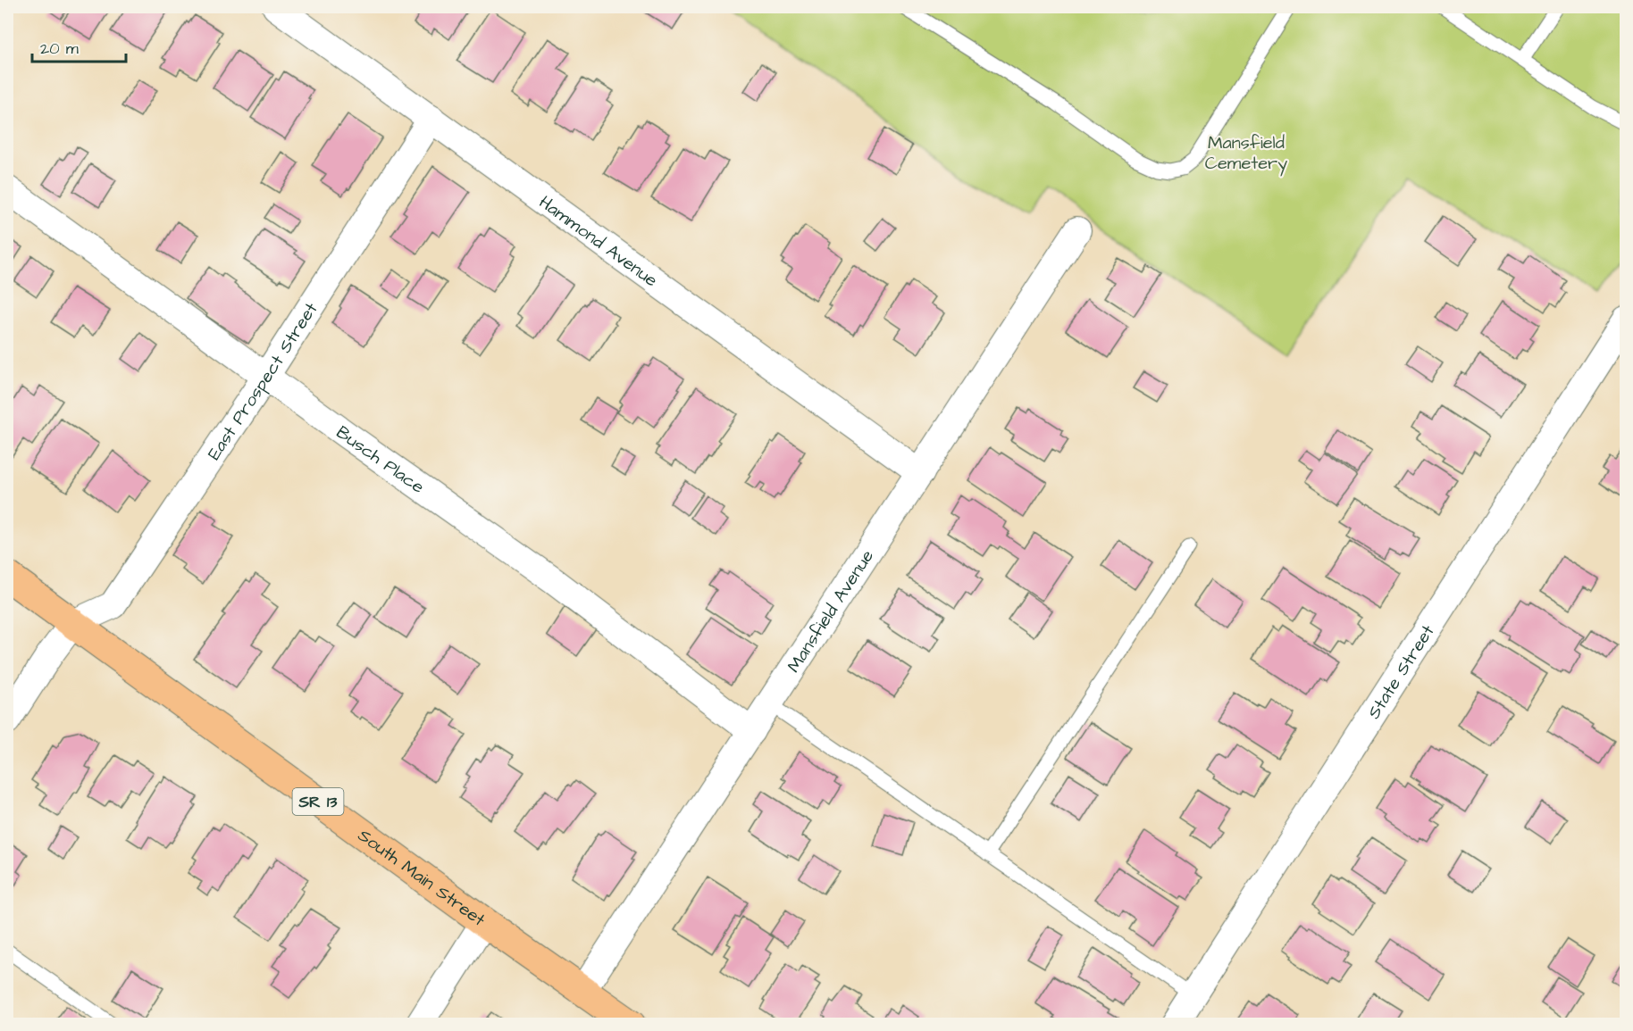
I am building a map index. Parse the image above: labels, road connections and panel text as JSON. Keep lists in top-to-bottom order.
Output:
{
  "streets": {
    "highway": ["SR 13", "South Main Street"],
    "street": [
      "Hammond Avenue",
      "East Prospect Street",
      "Busch Place",
      "Mansfield Avenue",
      "State Street"
    ]
  },
  "crossings": [
    ["Hammond Avenue", "East Prospect Street"],
    ["Hammond Avenue", "Mansfield Avenue"],
    ["East Prospect Street", "Busch Place"],
    ["East Prospect Street", "South Main Street"],
    ["Busch Place", "Mansfield Avenue"],
    ["Mansfield Avenue", "South Main Street"]
  ],
  "parks": ["Mansfield Cemetery"],
  "scale_bar": "20 m"
}
